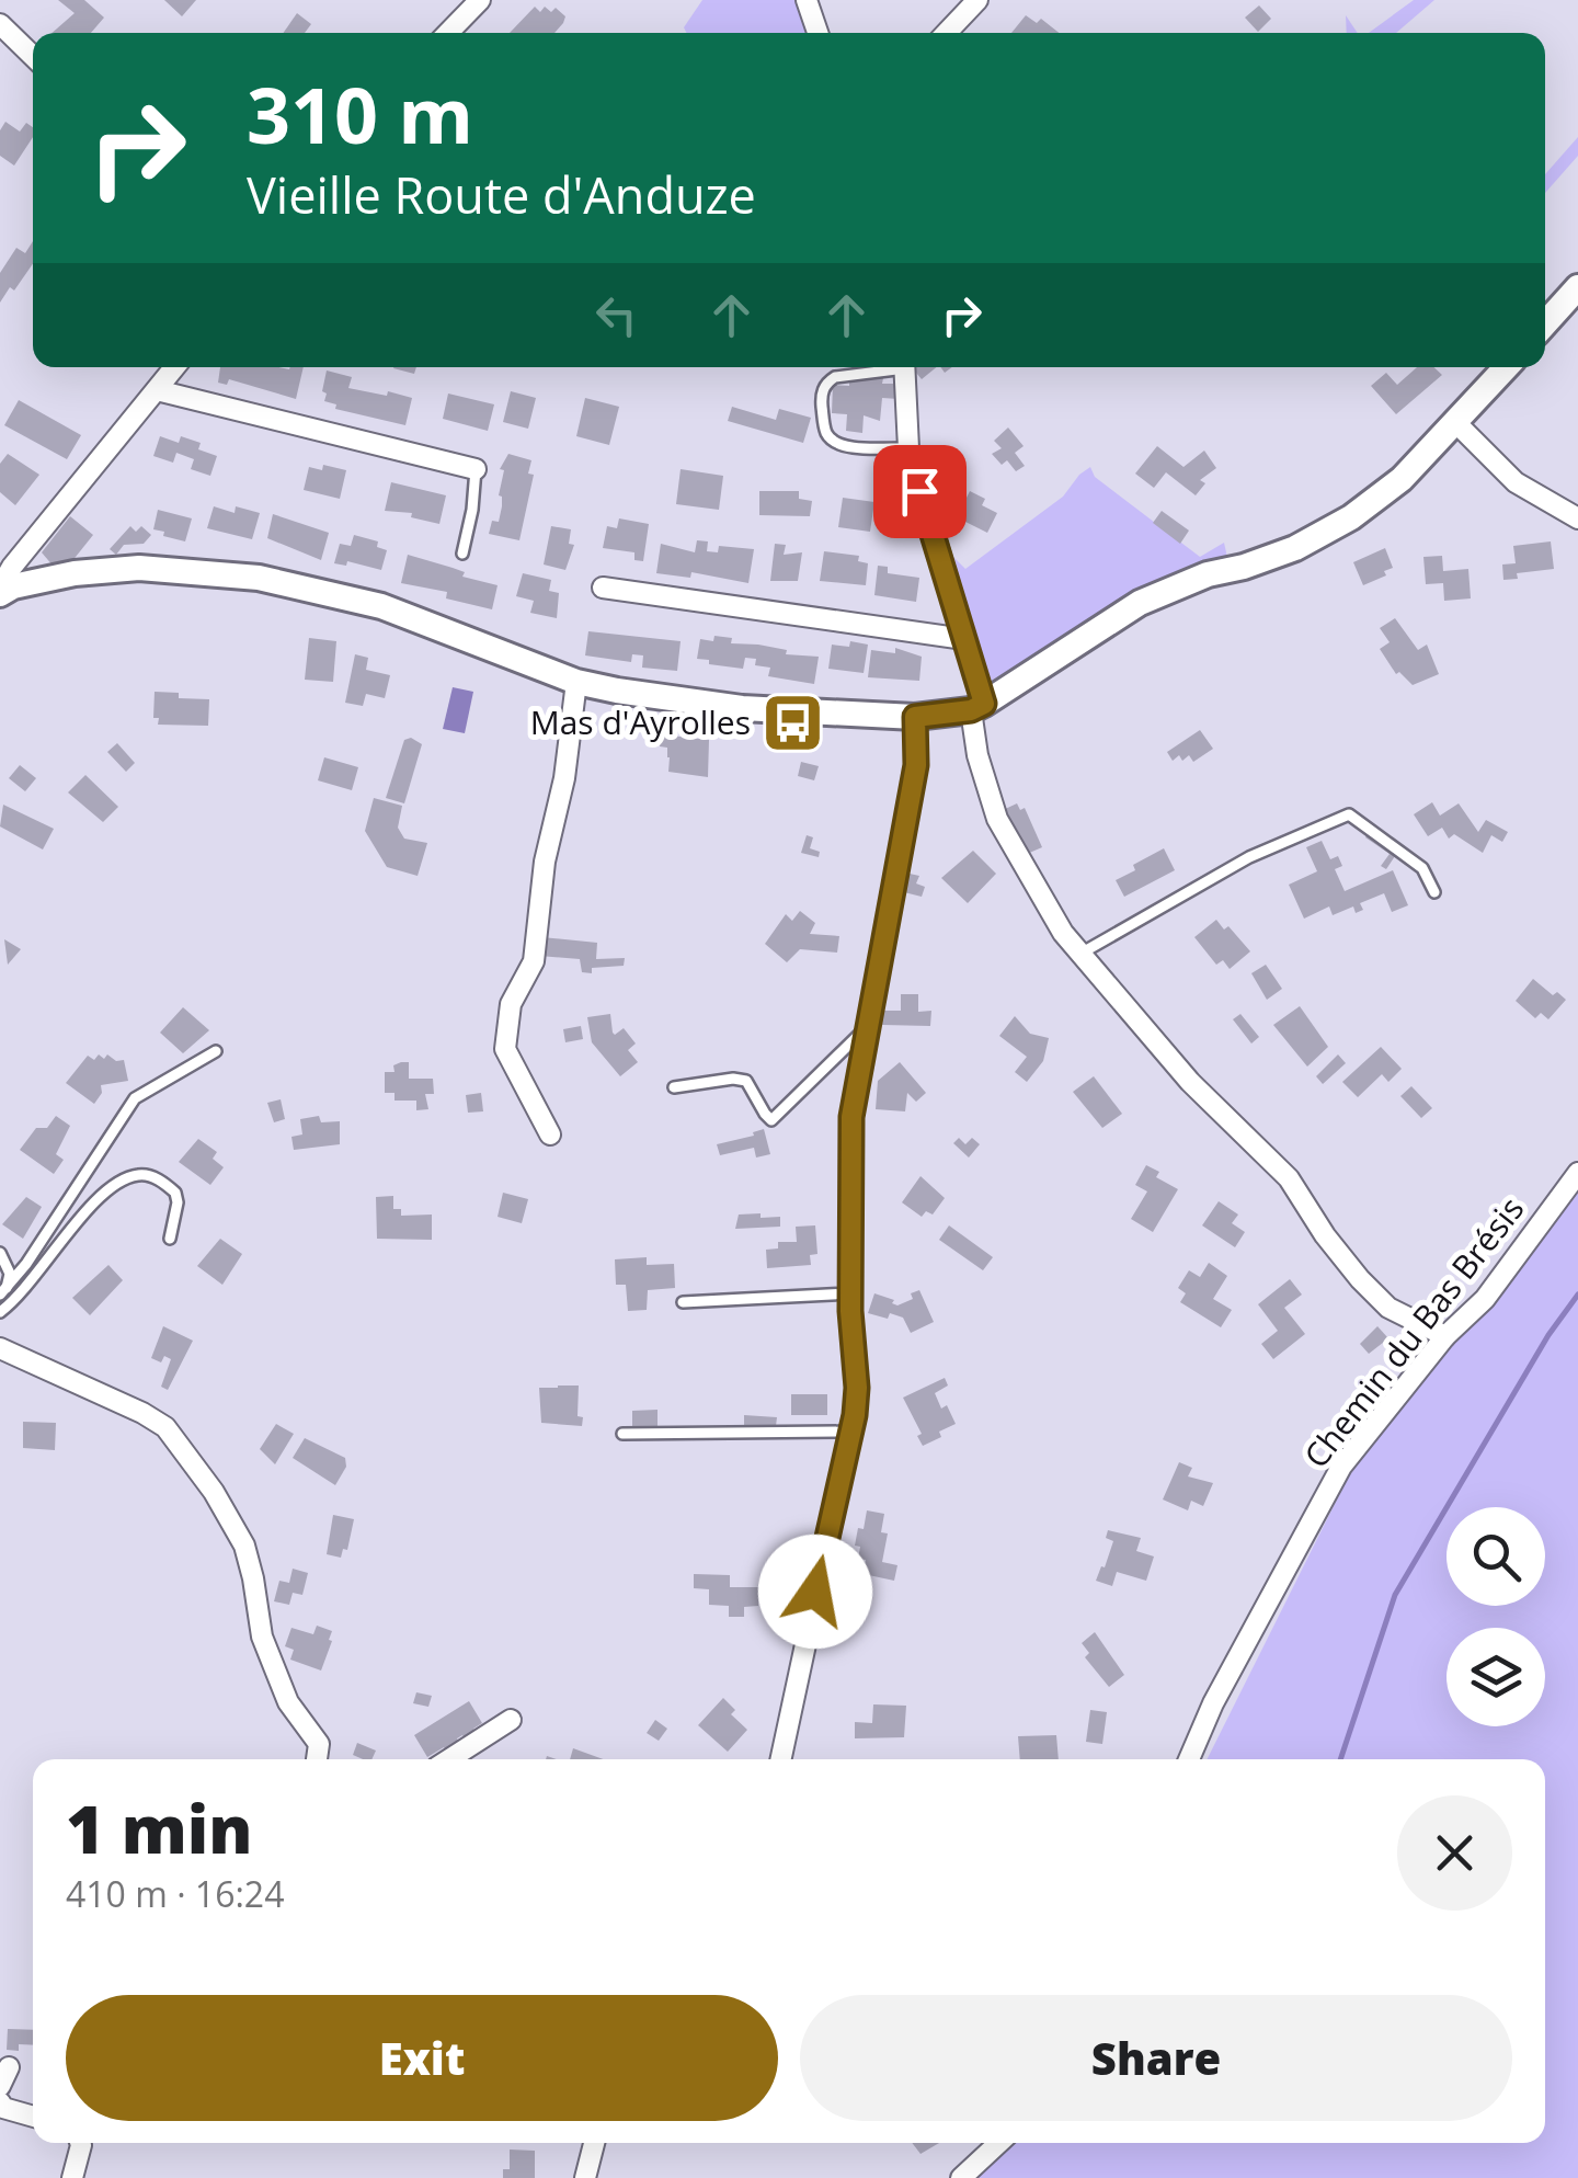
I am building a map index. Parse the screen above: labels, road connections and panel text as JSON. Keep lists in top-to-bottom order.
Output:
{
  "streets": {
    "street": ["Chemin du Bas Brésis"]
  },
  "places": {
    "bus stop": ["Mas d'Ayrolles"]
  },
  "page": {
    "turn": ["310 m", "Vieille Route d'Anduze"],
    "heading": ["1 min", "410 m · 16:24"],
    "buttons": ["Exit", "Share"]
  }
}
